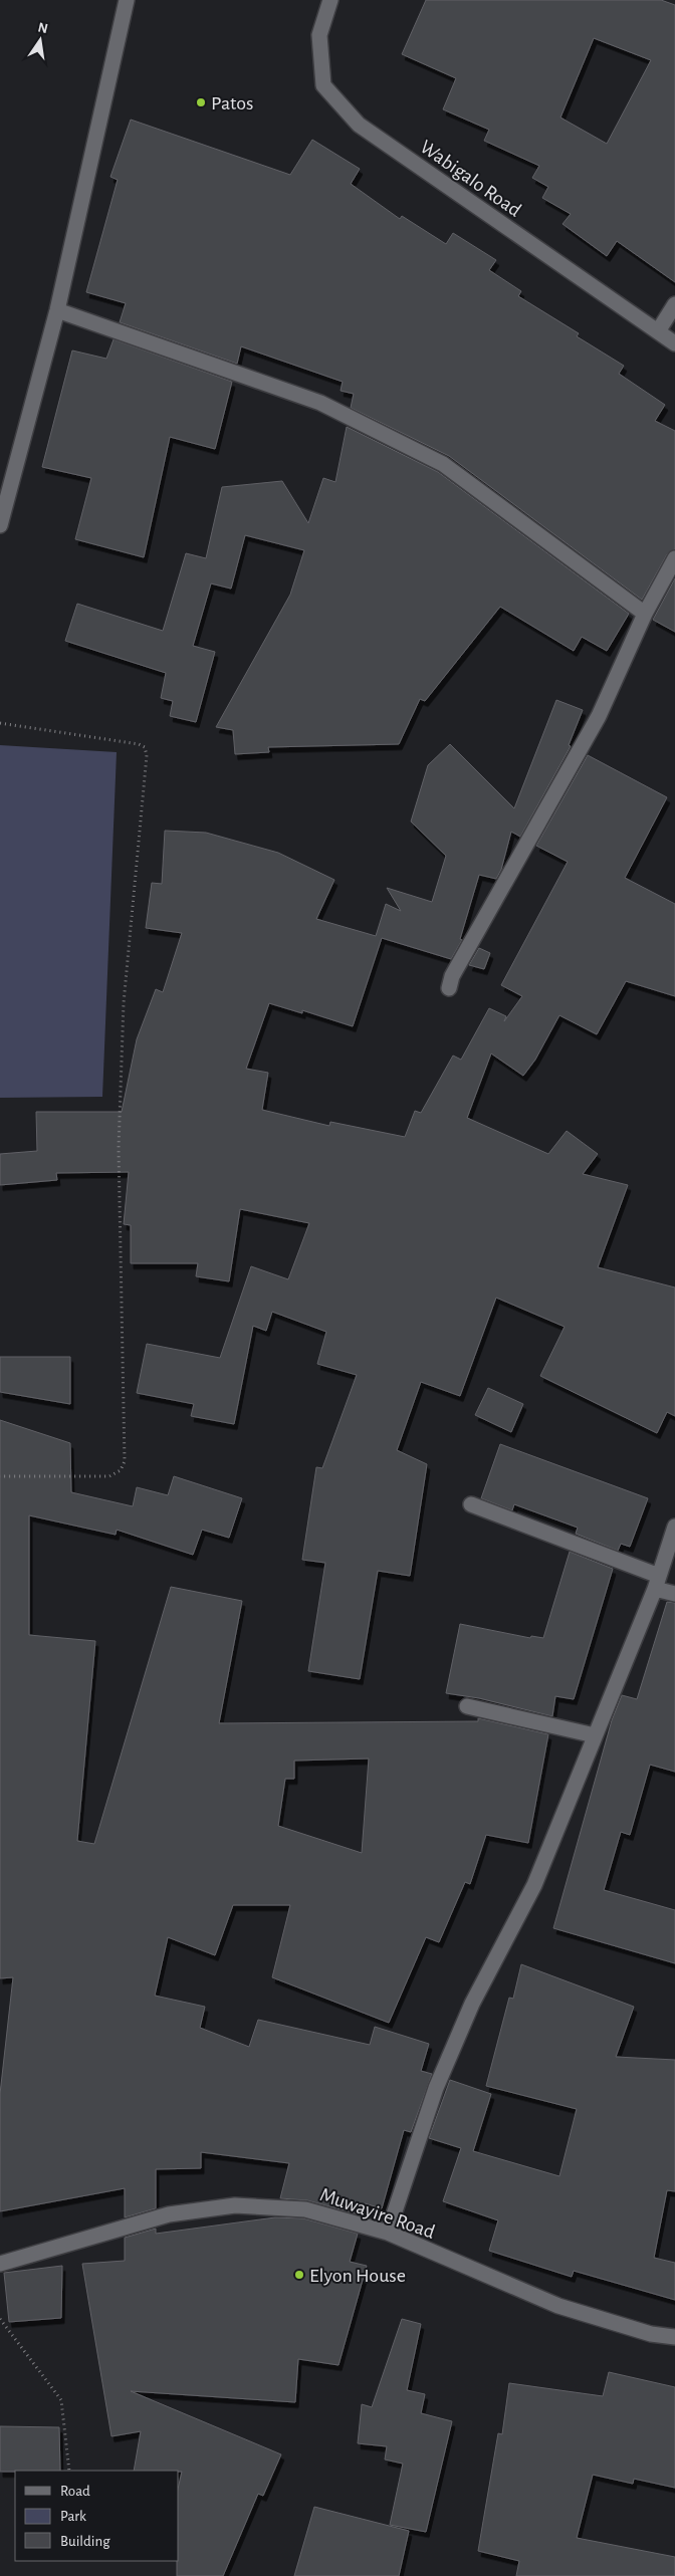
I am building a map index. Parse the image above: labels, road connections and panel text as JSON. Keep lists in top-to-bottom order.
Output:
{
  "streets": {
    "street": ["Wabigalo Road", "Muwayire Road"]
  },
  "places": ["Patos", "Elyon House"],
  "legend": ["Road", "Park", "Building"],
  "north": "top"
}
